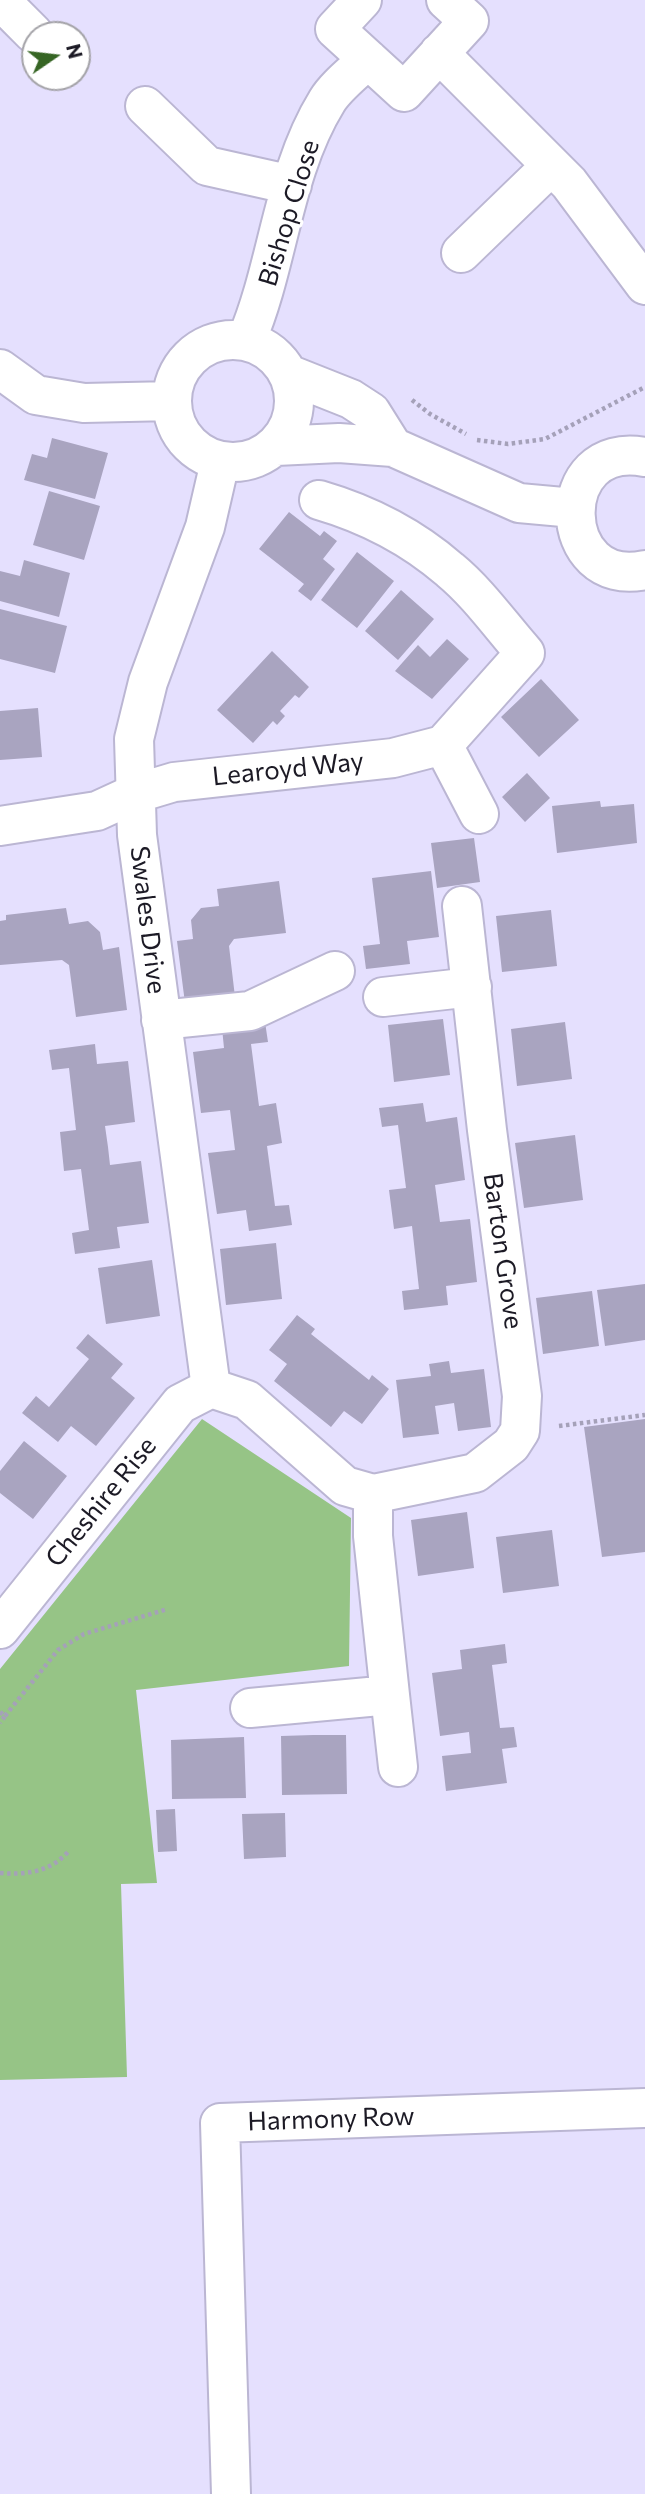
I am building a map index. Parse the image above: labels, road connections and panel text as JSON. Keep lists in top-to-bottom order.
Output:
{
  "streets": {
    "street": [
      "Bishop Close",
      "Learoyd Way",
      "Swales Drive",
      "Barton Grove",
      "Cheshire Rise",
      "Harmony Row"
    ]
  },
  "crossings": [
    ["Bishop Close", "Swales Drive"],
    ["Learoyd Way", "Swales Drive"],
    ["Swales Drive", "Cheshire Rise"]
  ],
  "north": "right"
}
